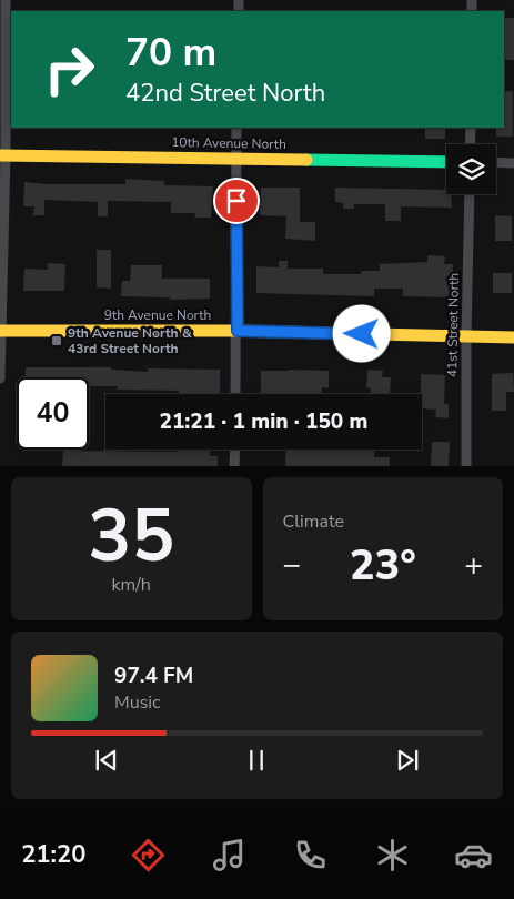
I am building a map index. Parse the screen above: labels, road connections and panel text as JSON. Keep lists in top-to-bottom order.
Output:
{
  "streets": {
    "street": ["10th Avenue North", "9th Avenue North", "41st Street North"]
  },
  "crossings": [
    ["9th Avenue North", "41st Street North"]
  ],
  "places": {
    "transit": ["9th Avenue North & 43rd Street North"]
  },
  "page": {
    "turn": ["70 m", "42nd Street North"],
    "limit": "40",
    "trip": "21:21 · 1 min · 150 m",
    "tile": [
      ["35", "km/h"],
      "Climate"
    ],
    "heat": ["−", "23°", "+"],
    "song": ["97.4 FM", "Music"],
    "tabs": "21:20"
  }
}
